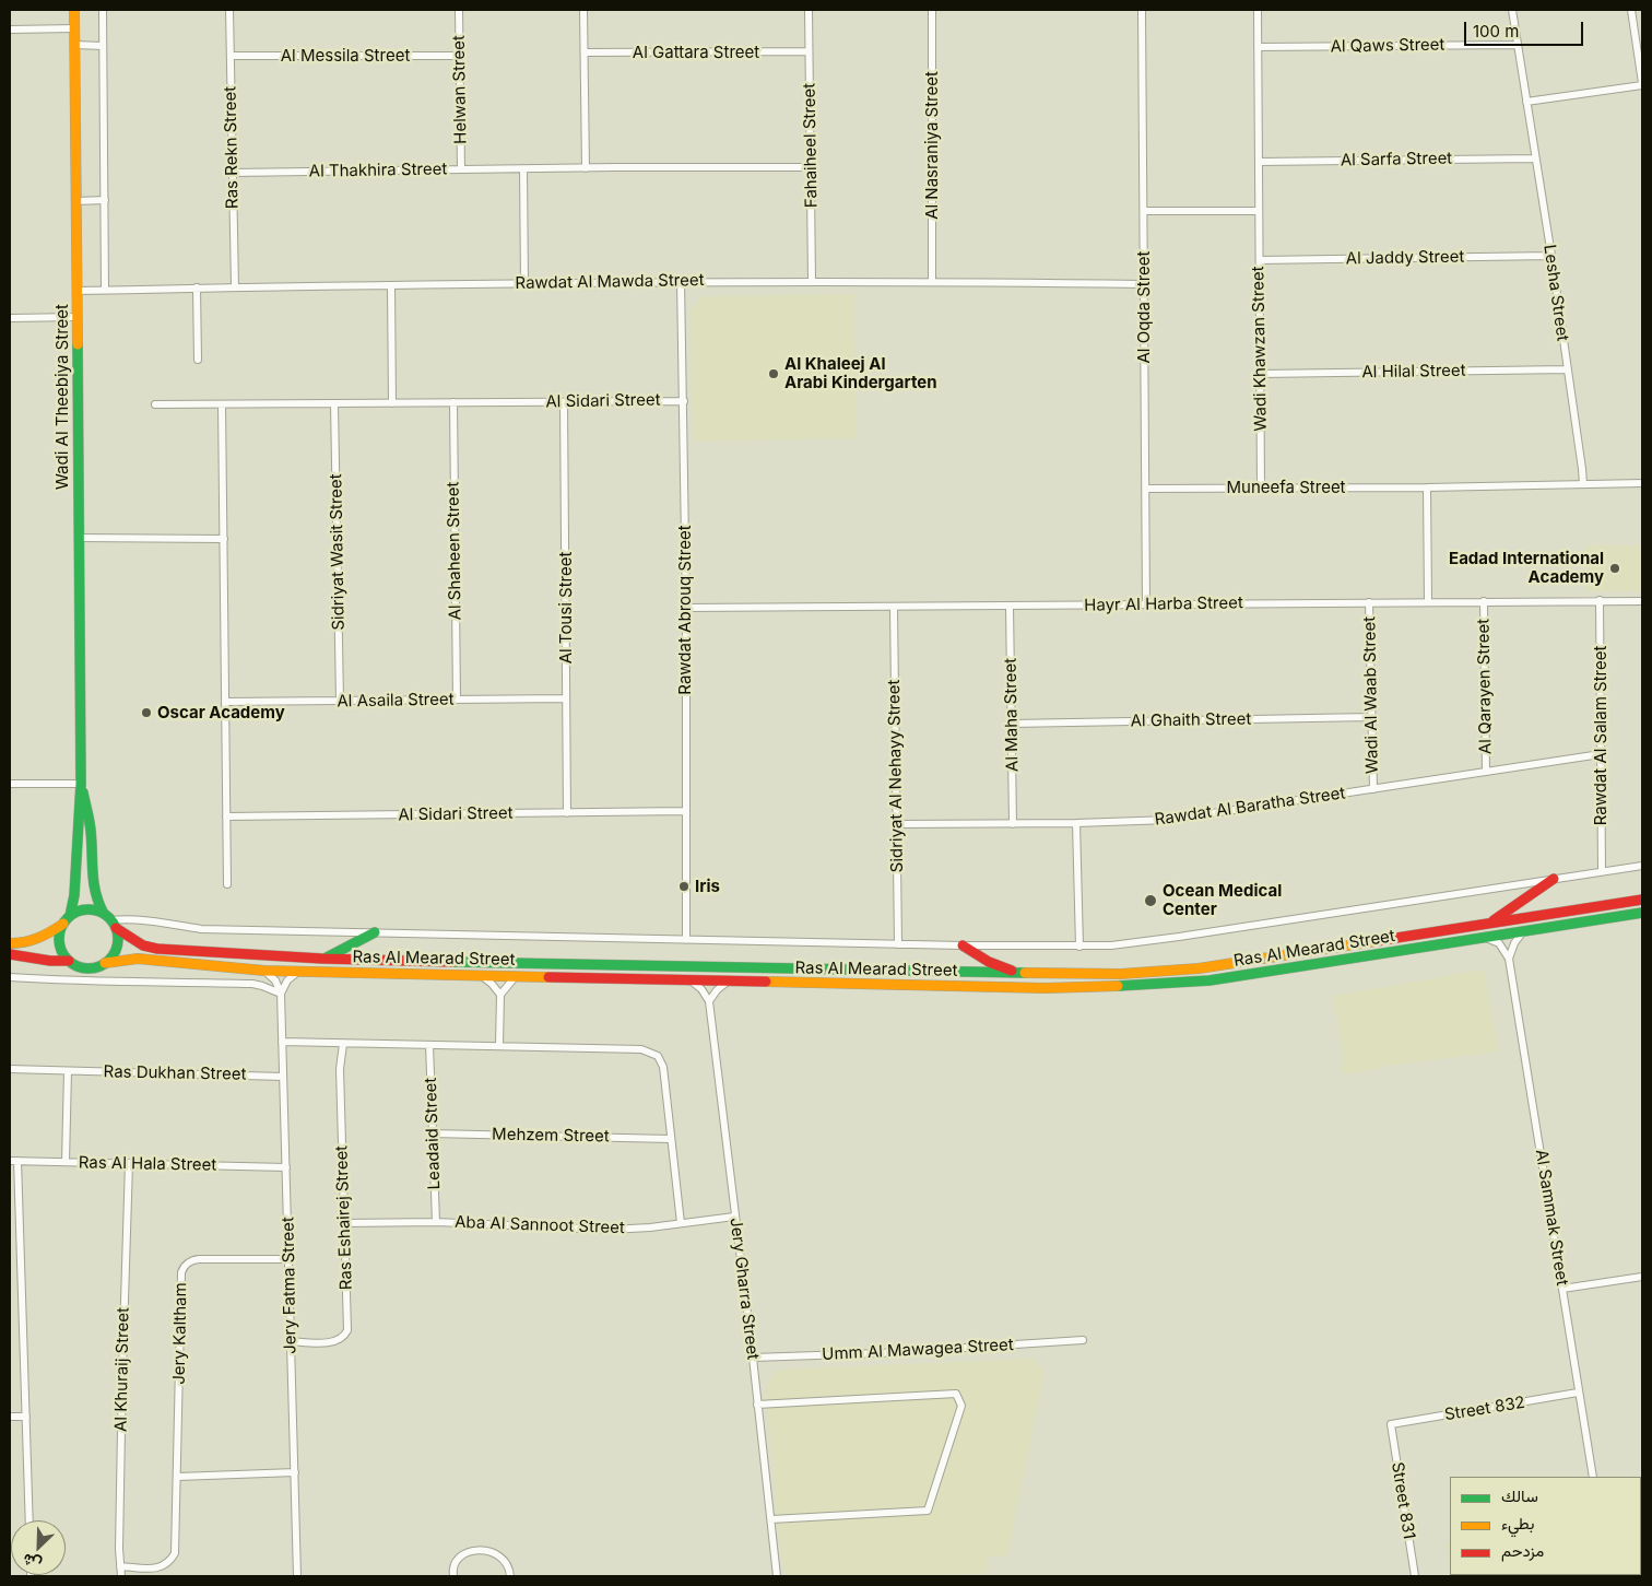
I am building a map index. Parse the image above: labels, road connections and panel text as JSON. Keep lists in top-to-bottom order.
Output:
{
  "streets": {
    "street": [
      "Al Qaws Street",
      "Al Gattara Street",
      "Al Messila Street",
      "Helwan Street",
      "Fahaiheel Street",
      "Al Nasraniya Street",
      "Ras Rekn Street",
      "Al Sarfa Street",
      "Al Thakhira Street",
      "Al Jaddy Street",
      "Rawdat Al Mawda Street",
      "Lesha Street",
      "Al Oqda Street",
      "Wadi Khawzan Street",
      "Al Hilal Street",
      "Wadi Al Theebiya Street",
      "Al Sidari Street",
      "Muneefa Street",
      "Al Shaheen Street",
      "Sidriyat Wasit Street",
      "Hayr Al Harba Street",
      "Al Tousi Street",
      "Rawdat Abrouq Street",
      "Al Qarayen Street",
      "Wadi Al Waab Street",
      "Al Asaila Street",
      "Al Maha Street",
      "Al Ghaith Street",
      "Rawdat Al Salam Street",
      "Sidriyat Al Nehayy Street",
      "Rawdat Al Baratha Street",
      "Ras Al Mearad Street",
      "Ras Dukhan Street",
      "Leadaid Street",
      "Mehzem Street",
      "Ras Al Hala Street",
      "Ras Eshairej Street",
      "Al Sammak Street",
      "Aba Al Sannoot Street",
      "Jery Fatma Street",
      "Jery Gharra Street",
      "Jery Kaltham",
      "Umm Al Mawagea Street",
      "Al Khuraij Street",
      "Street 832",
      "Street 831"
    ]
  },
  "crossings": [
    ["Al Qaws Street", "Lesha Street"],
    ["Al Qaws Street", "Wadi Khawzan Street"],
    ["Al Gattara Street", "Fahaiheel Street"],
    ["Al Messila Street", "Helwan Street"],
    ["Al Messila Street", "Ras Rekn Street"],
    ["Helwan Street", "Al Thakhira Street"],
    ["Fahaiheel Street", "Al Thakhira Street"],
    ["Fahaiheel Street", "Rawdat Al Mawda Street"],
    ["Al Nasraniya Street", "Rawdat Al Mawda Street"],
    ["Ras Rekn Street", "Al Thakhira Street"],
    ["Ras Rekn Street", "Rawdat Al Mawda Street"],
    ["Al Sarfa Street", "Lesha Street"],
    ["Al Sarfa Street", "Wadi Khawzan Street"],
    ["Al Jaddy Street", "Lesha Street"],
    ["Al Jaddy Street", "Wadi Khawzan Street"],
    ["Rawdat Al Mawda Street", "Al Oqda Street"],
    ["Rawdat Al Mawda Street", "Wadi Al Theebiya Street"],
    ["Rawdat Al Mawda Street", "Rawdat Abrouq Street"],
    ["Lesha Street", "Al Hilal Street"],
    ["Lesha Street", "Muneefa Street"],
    ["Al Oqda Street", "Muneefa Street"],
    ["Al Oqda Street", "Hayr Al Harba Street"],
    ["Wadi Khawzan Street", "Al Hilal Street"],
    ["Wadi Khawzan Street", "Muneefa Street"],
    ["Wadi Al Theebiya Street", "Ras Al Mearad Street"],
    ["Al Sidari Street", "Al Shaheen Street"],
    ["Al Sidari Street", "Sidriyat Wasit Street"],
    ["Al Sidari Street", "Al Tousi Street"],
    ["Al Sidari Street", "Rawdat Abrouq Street"],
    ["Al Shaheen Street", "Al Asaila Street"],
    ["Sidriyat Wasit Street", "Al Asaila Street"],
    ["Hayr Al Harba Street", "Rawdat Abrouq Street"],
    ["Hayr Al Harba Street", "Al Qarayen Street"],
    ["Hayr Al Harba Street", "Wadi Al Waab Street"],
    ["Hayr Al Harba Street", "Al Maha Street"],
    ["Hayr Al Harba Street", "Rawdat Al Salam Street"],
    ["Hayr Al Harba Street", "Sidriyat Al Nehayy Street"],
    ["Al Tousi Street", "Al Asaila Street"],
    ["Rawdat Abrouq Street", "Ras Al Mearad Street"],
    ["Al Qarayen Street", "Rawdat Al Baratha Street"],
    ["Wadi Al Waab Street", "Al Ghaith Street"],
    ["Wadi Al Waab Street", "Rawdat Al Baratha Street"],
    ["Al Maha Street", "Al Ghaith Street"],
    ["Al Maha Street", "Rawdat Al Baratha Street"],
    ["Rawdat Al Salam Street", "Rawdat Al Baratha Street"],
    ["Rawdat Al Salam Street", "Ras Al Mearad Street"],
    ["Sidriyat Al Nehayy Street", "Rawdat Al Baratha Street"],
    ["Sidriyat Al Nehayy Street", "Ras Al Mearad Street"],
    ["Ras Dukhan Street", "Jery Fatma Street"],
    ["Leadaid Street", "Mehzem Street"],
    ["Leadaid Street", "Aba Al Sannoot Street"],
    ["Ras Al Hala Street", "Jery Fatma Street"],
    ["Ras Al Hala Street", "Al Khuraij Street"],
    ["Ras Eshairej Street", "Aba Al Sannoot Street"],
    ["Ras Eshairej Street", "Jery Fatma Street"],
    ["Al Sammak Street", "Street 832"],
    ["Aba Al Sannoot Street", "Jery Gharra Street"],
    ["Jery Fatma Street", "Jery Kaltham"],
    ["Jery Gharra Street", "Umm Al Mawagea Street"],
    ["Jery Kaltham", "Al Khuraij Street"],
    ["Street 832", "Street 831"]
  ],
  "places": [
    "Al Khaleej Al Arabi Kindergarten",
    "Eadad International Academy",
    "Oscar Academy",
    "Iris",
    "Ocean Medical Center"
  ],
  "legend": ["سالك", "بطيء", "مزدحم"],
  "scale_bar": "100 m",
  "north": "bottom left"
}
